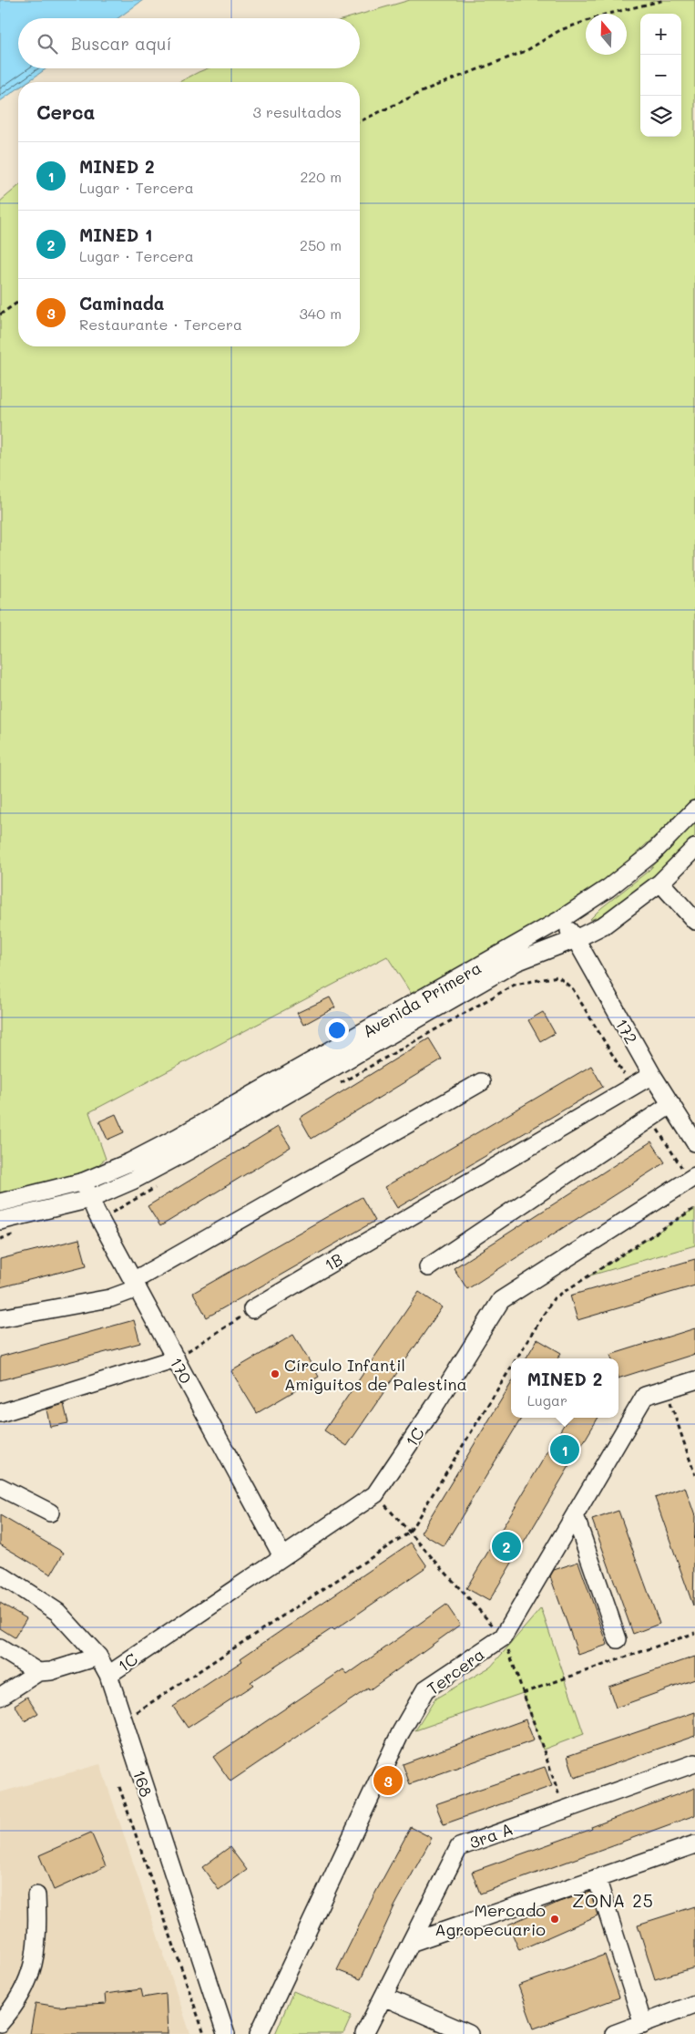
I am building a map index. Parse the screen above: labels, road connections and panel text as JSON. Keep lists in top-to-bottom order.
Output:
{
  "streets": {
    "street": [
      "Avenida Primera",
      "172",
      "1B",
      "170",
      "1C",
      "Tercera",
      "168",
      "3ra A"
    ]
  },
  "crossings": [
    ["Avenida Primera", "172"],
    ["Avenida Primera", "170"],
    ["172", "1B"],
    ["170", "1C"],
    ["1C", "168"]
  ],
  "districts": ["ZONA 25"],
  "places": ["Círculo Infantil Amiguitos de Palestina", "Mercado Agropecuario"],
  "north": "top",
  "page": {
    "map_buttons": ["+", "−"],
    "search": "Buscar aquí",
    "heading": ["Cerca", "3 resultados"],
    "list": [
      {
        "mark": "1",
        "name": "MINED 2",
        "note": "Lugar · Tercera",
        "value": "220 m"
      },
      {
        "mark": "2",
        "name": "MINED 1",
        "note": "Lugar · Tercera",
        "value": "250 m"
      },
      {
        "mark": "3",
        "name": "Caminada",
        "note": "Restaurante · Tercera",
        "value": "340 m"
      }
    ],
    "popup": ["MINED 2", "Lugar"],
    "pins": ["1", "2", "3"]
  }
}
